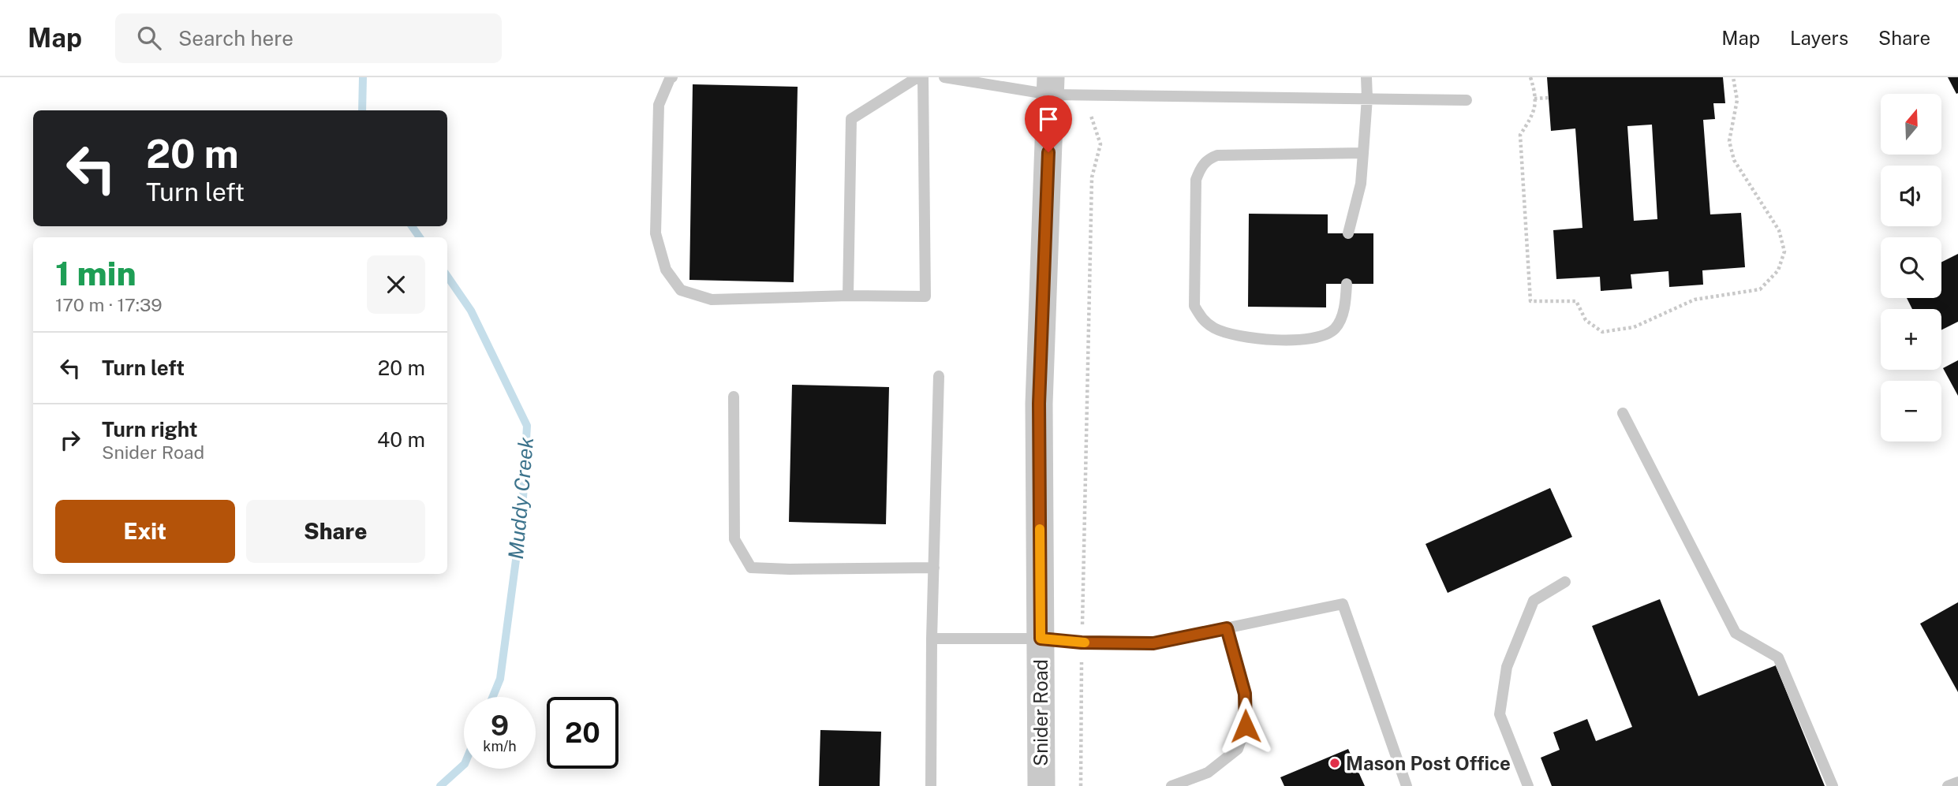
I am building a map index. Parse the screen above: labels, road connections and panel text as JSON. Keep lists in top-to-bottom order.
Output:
{
  "streets": {
    "street": ["Snider Road"]
  },
  "water": ["Muddy Creek"],
  "places": ["Mason Post Office"],
  "north": "top",
  "page": {
    "header": "Map",
    "search": "Search here",
    "nav": ["Map", "Layers", "Share"],
    "map_buttons": ["+", "−"],
    "turn": ["20 m", "Turn left"],
    "heading": ["1 min", "170 m · 17:39"],
    "list": [
      {
        "name": "Turn left",
        "value": "20 m"
      },
      {
        "name": "Turn right",
        "note": "Snider Road",
        "value": "40 m"
      }
    ],
    "buttons": ["Exit", "Share"],
    "speed": "9 km/h",
    "limit": "20"
  }
}
